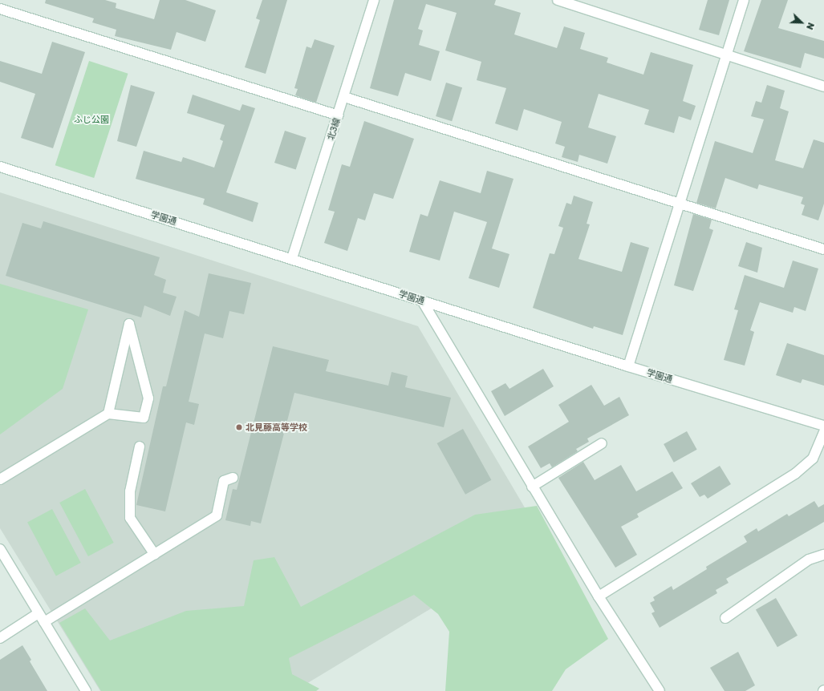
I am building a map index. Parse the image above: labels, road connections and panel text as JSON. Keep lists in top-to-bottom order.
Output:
{
  "streets": {
    "street": ["北3線", "学園通"]
  },
  "crossings": [
    ["北3線", "学園通"]
  ],
  "parks": ["ふじ公園"],
  "places": ["北見藤高等学校"],
  "north": "bottom right"
}
